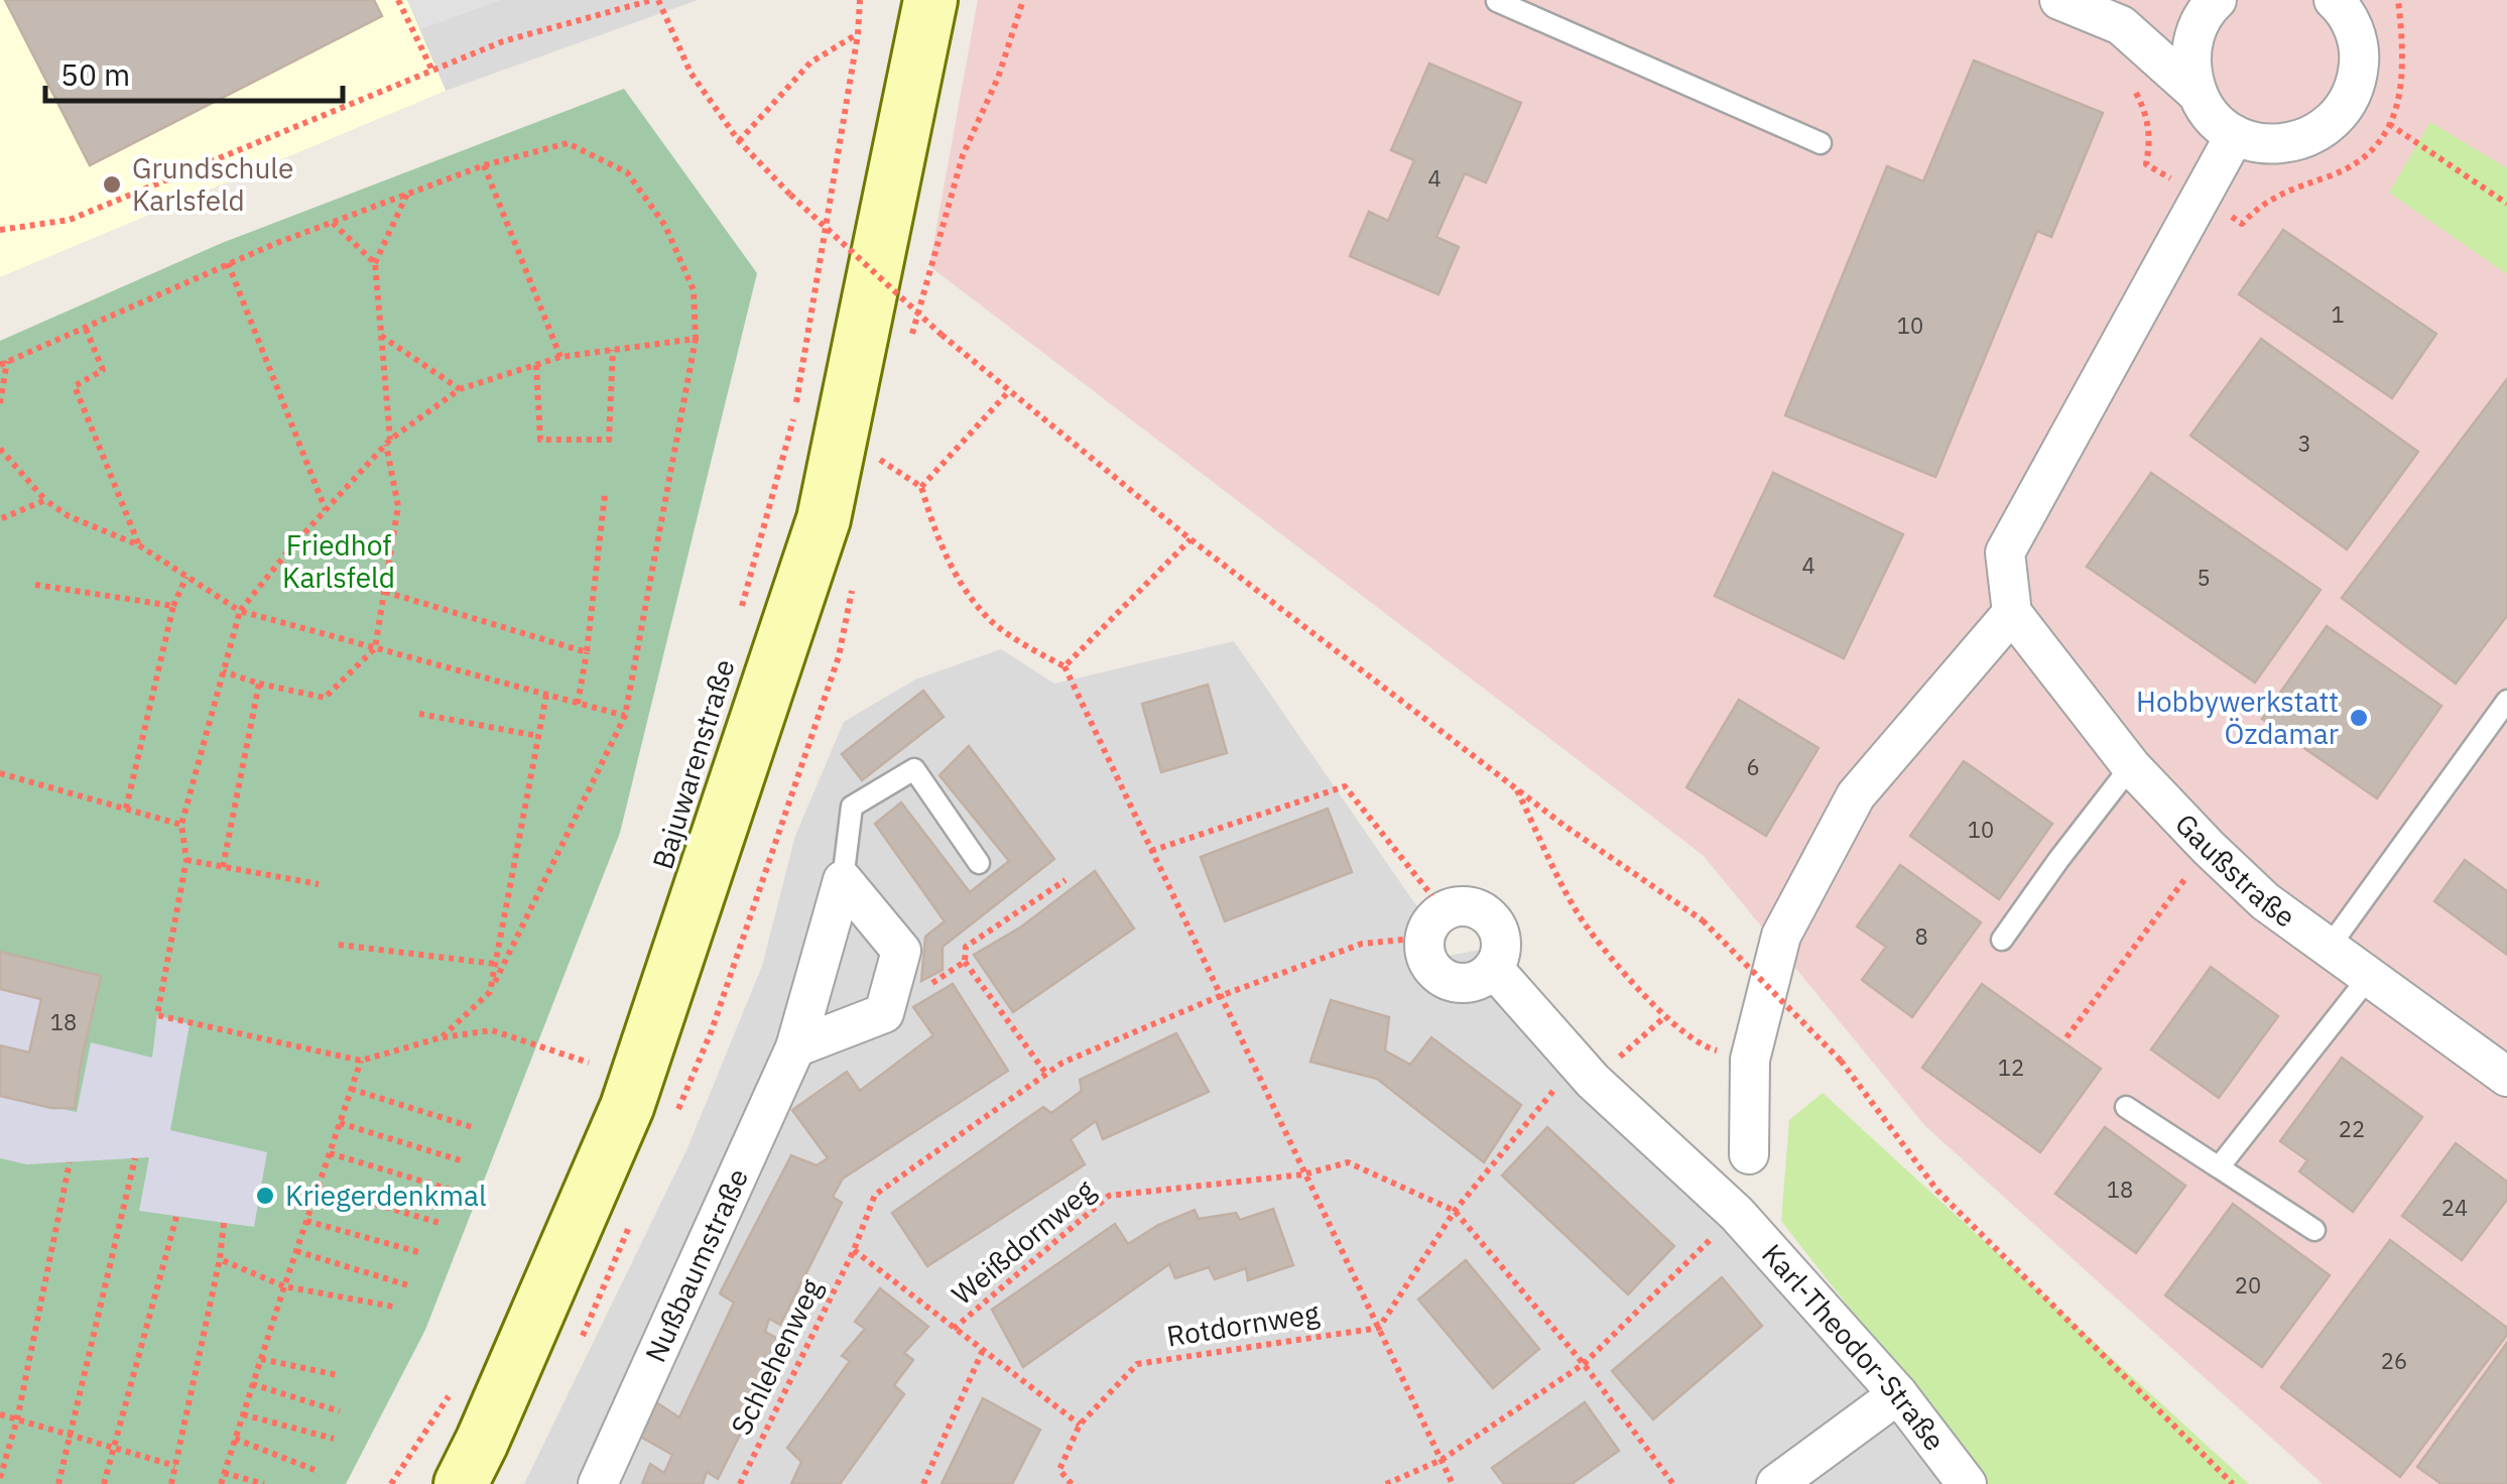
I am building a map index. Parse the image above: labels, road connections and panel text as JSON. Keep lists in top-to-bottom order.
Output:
{
  "streets": {
    "main road": ["Bajuwarenstraße"],
    "street": ["Gaußstraße", "Nußbaumstraße", "Karl-Theodor-Straße"],
    "path": ["Weißdornweg", "Rotdornweg", "Schlehenweg"]
  },
  "crossings": [
    ["Karl-Theodor-Straße", "Schlehenweg"]
  ],
  "parks": ["Friedhof Karlsfeld"],
  "places": ["Grundschule Karlsfeld", "Hobbywerkstatt Özdamar", "Kriegerdenkmal"],
  "house_numbers": [
    "4",
    "1",
    "10",
    "3",
    "4",
    "5",
    "6",
    "10",
    "8",
    "18",
    "12",
    "22",
    "18",
    "24",
    "20",
    "26"
  ],
  "scale_bar": "50 m"
}
